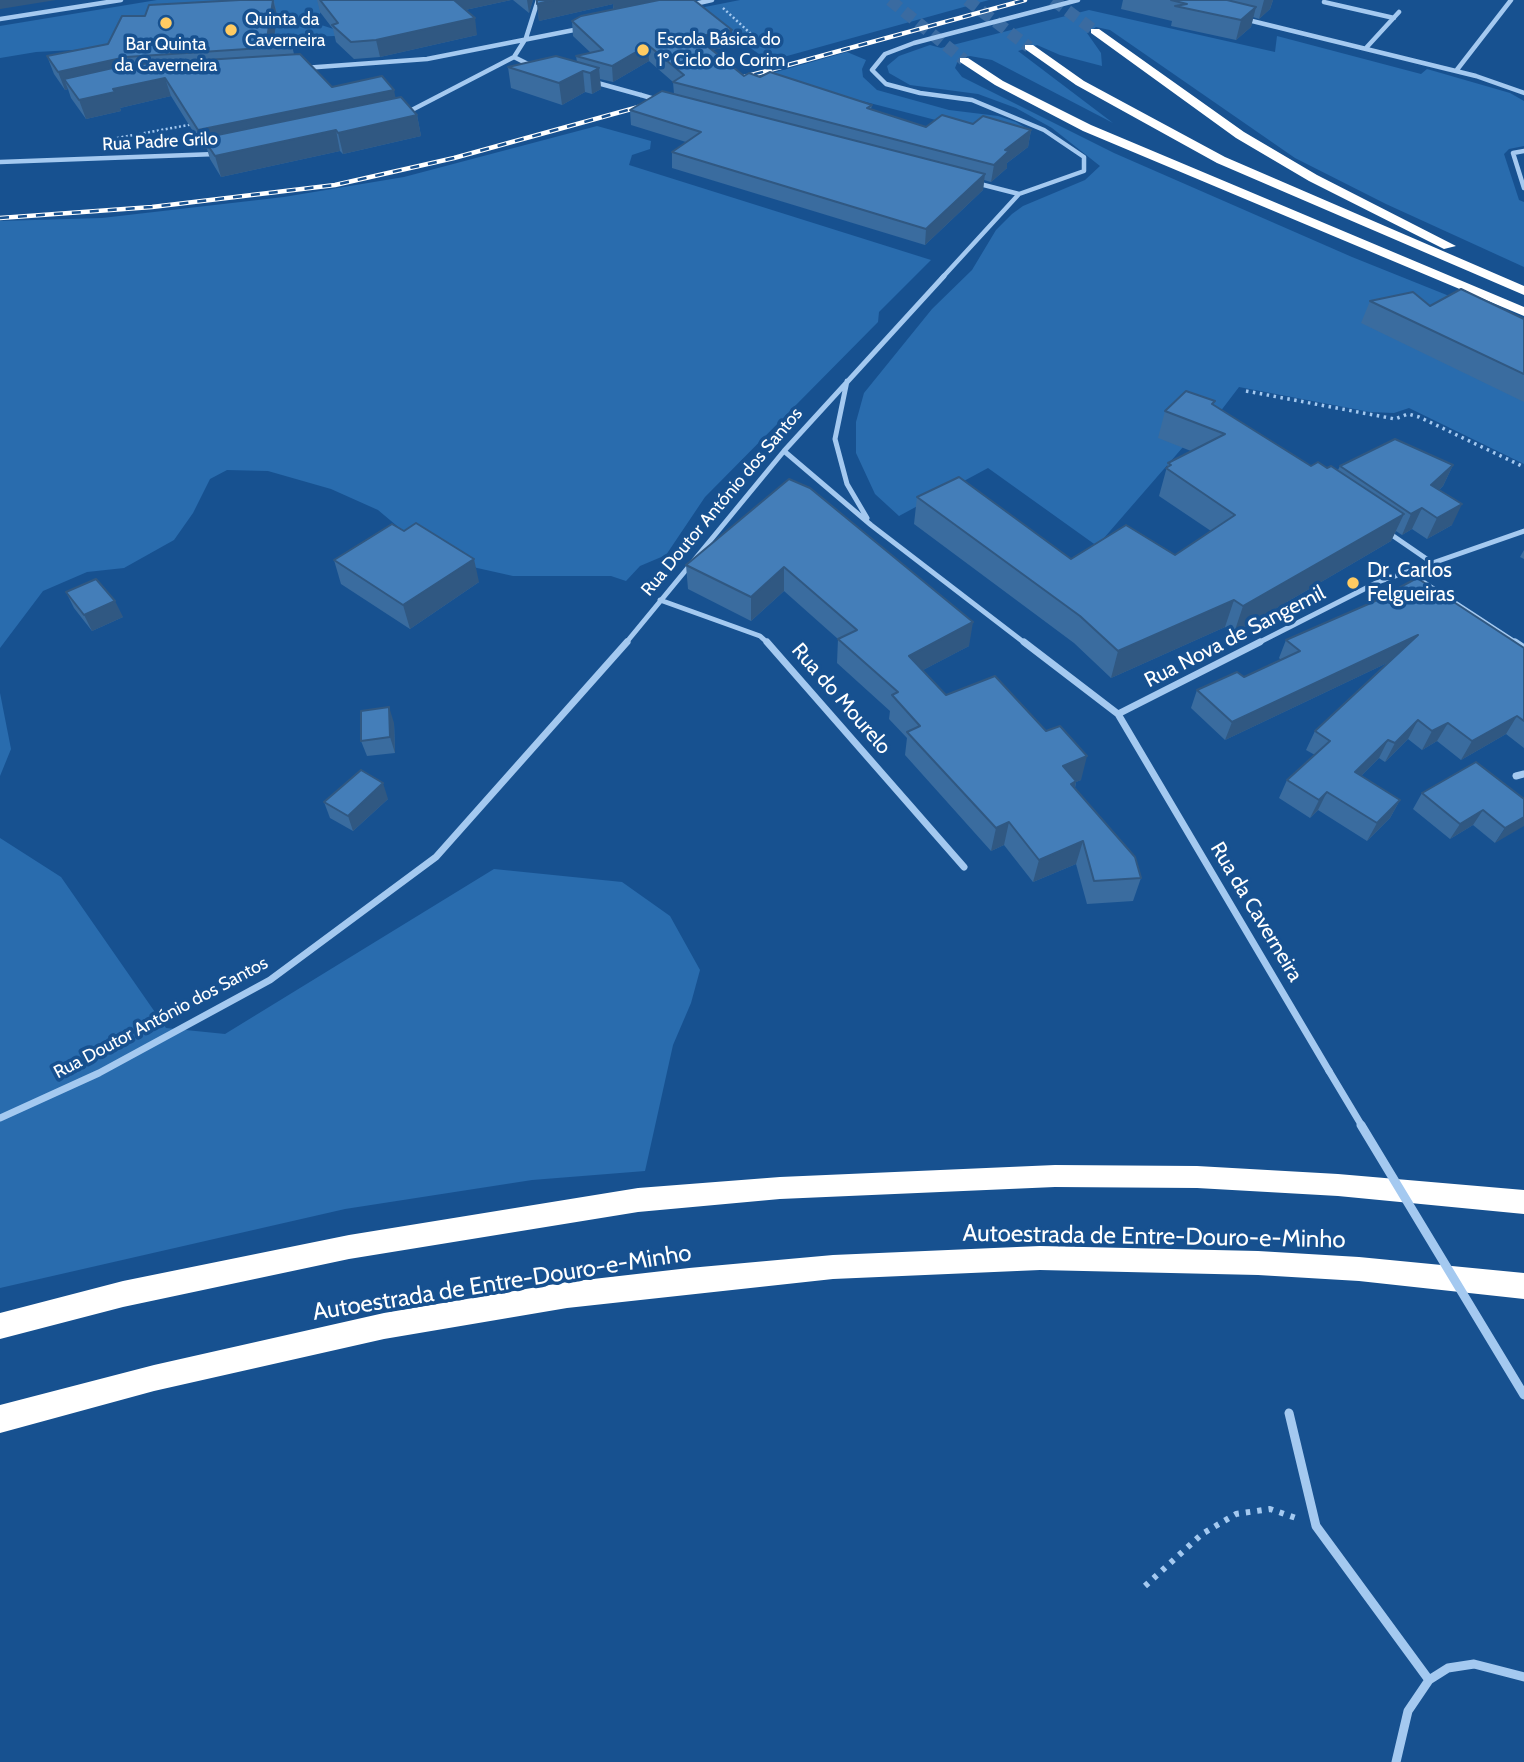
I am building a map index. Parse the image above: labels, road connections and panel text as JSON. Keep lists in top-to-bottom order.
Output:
{
  "streets": {
    "highway": ["Autoestrada de Entre-Douro-e-Minho"],
    "street": [
      "Rua Padre Grilo",
      "Rua Doutor António dos Santos",
      "Rua Nova de Sangemil",
      "Rua do Mourelo",
      "Rua da Caverneira"
    ]
  },
  "crossings": [
    ["Rua Doutor António dos Santos", "Rua do Mourelo"],
    ["Rua Doutor António dos Santos", "Rua da Caverneira"],
    ["Rua Nova de Sangemil", "Rua da Caverneira"]
  ],
  "places": [
    "Bar Quinta da Caverneira",
    "Quinta da Caverneira",
    "Escola Básica do 1º Ciclo do Corim",
    "Dr. Carlos Felgueiras"
  ]
}
